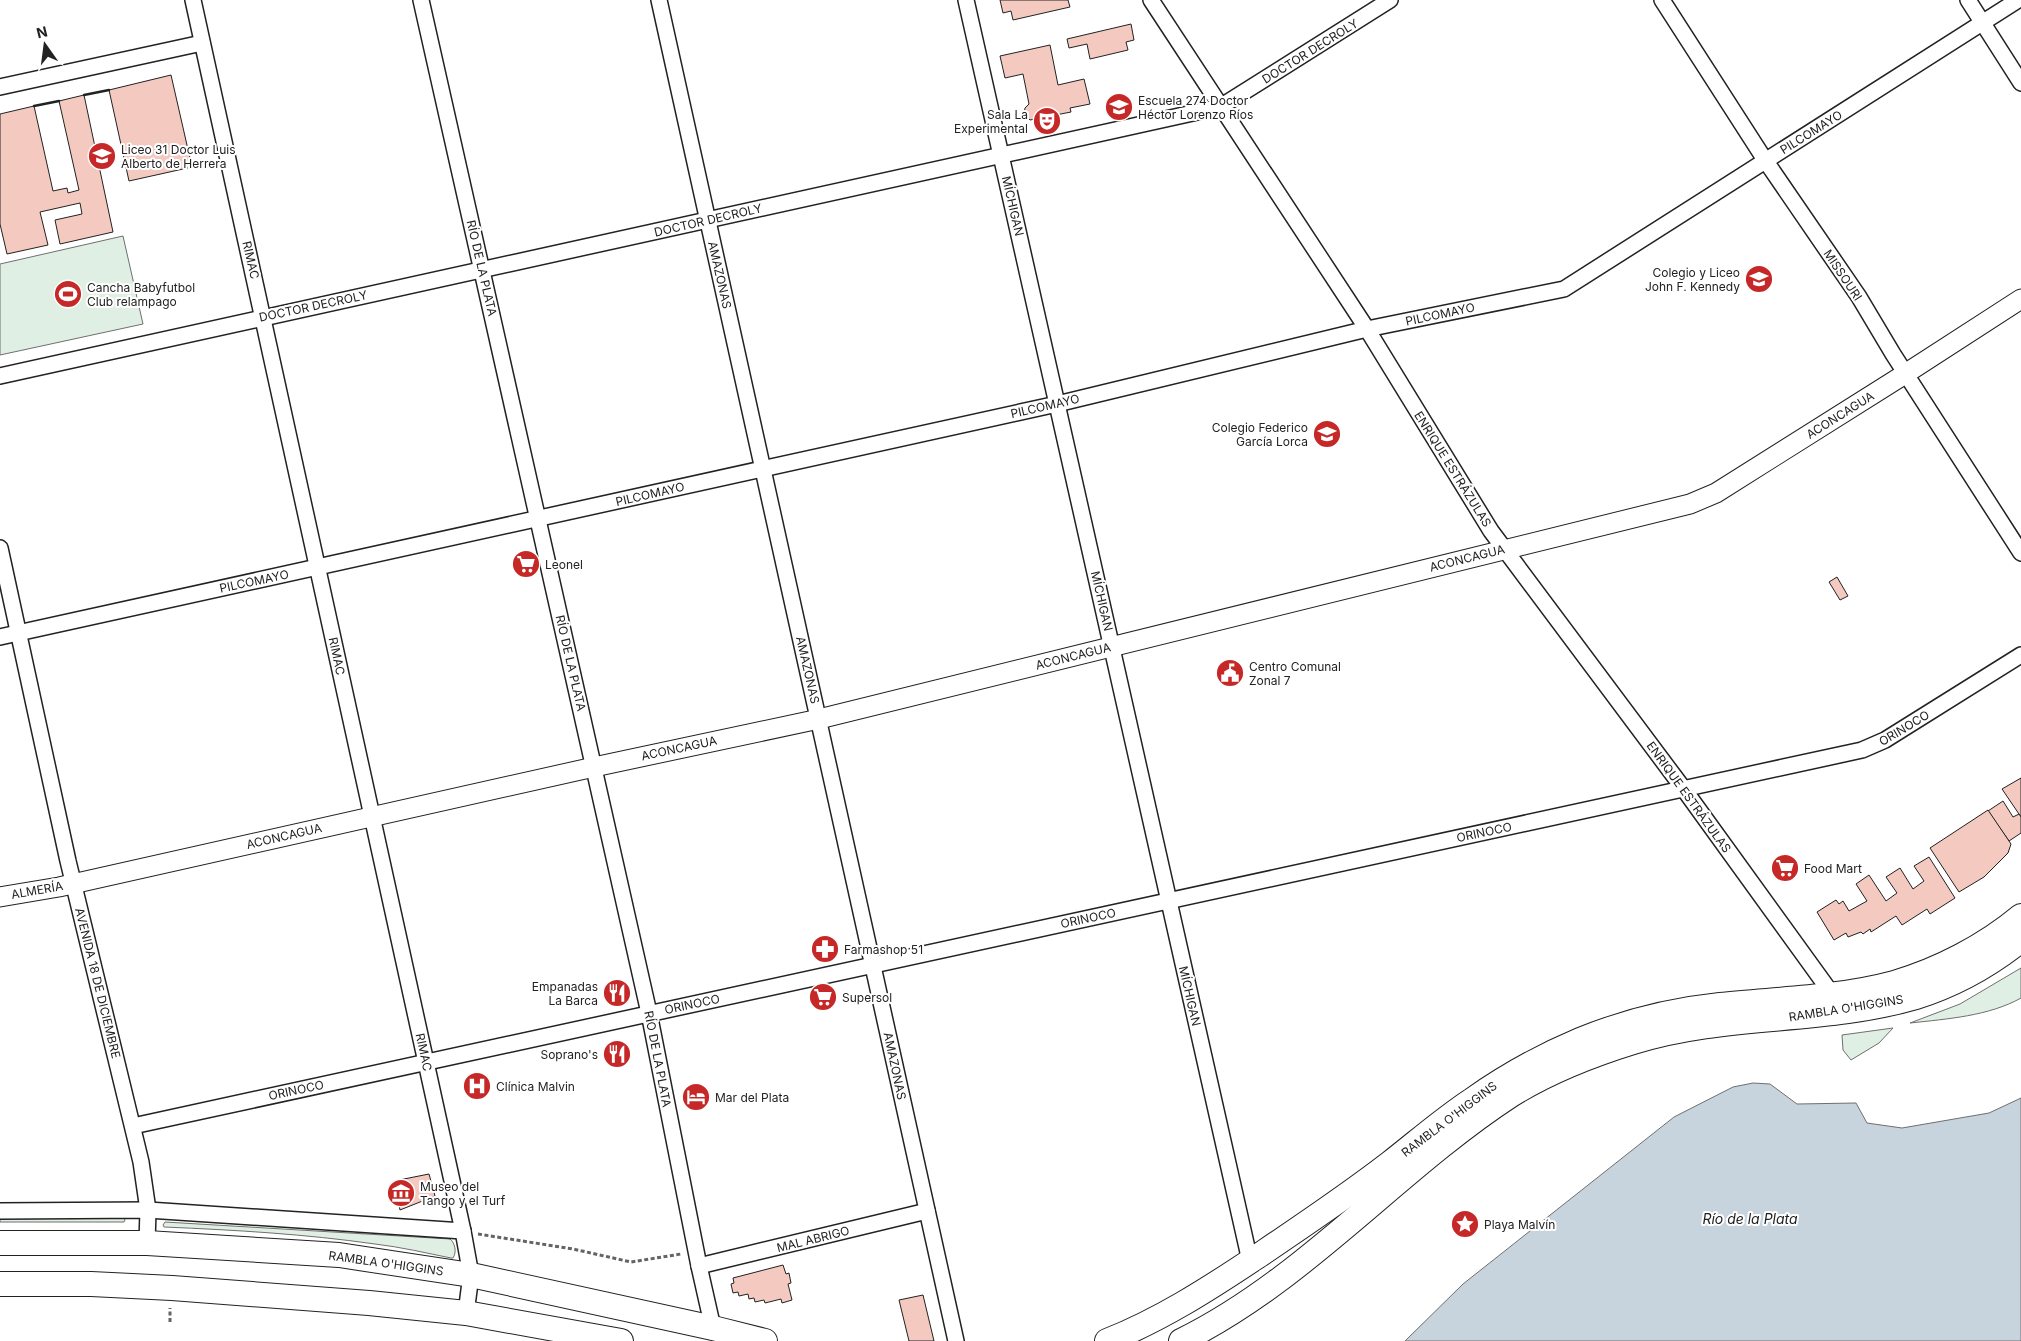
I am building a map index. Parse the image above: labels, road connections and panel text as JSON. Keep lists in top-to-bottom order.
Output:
{
  "streets": {
    "main road": ["RAMBLA O'HIGGINS"],
    "street": [
      "DOCTOR DECROLY",
      "PILCOMAYO",
      "MÍCHIGAN",
      "RIMAC",
      "RÍO DE LA PLATA",
      "AMAZONAS",
      "MISSOURI",
      "ACONCAGUA",
      "ENRIQUE ESTRÁZULAS",
      "ORINOCO",
      "ALMERÍA",
      "AVENIDA 18 DE DICIEMBRE",
      "MAL ABRIGO"
    ]
  },
  "crossings": [
    ["DOCTOR DECROLY", "MÍCHIGAN"],
    ["DOCTOR DECROLY", "RIMAC"],
    ["DOCTOR DECROLY", "RÍO DE LA PLATA"],
    ["DOCTOR DECROLY", "AMAZONAS"],
    ["DOCTOR DECROLY", "ENRIQUE ESTRÁZULAS"],
    ["PILCOMAYO", "MÍCHIGAN"],
    ["PILCOMAYO", "RIMAC"],
    ["PILCOMAYO", "RÍO DE LA PLATA"],
    ["PILCOMAYO", "AMAZONAS"],
    ["PILCOMAYO", "MISSOURI"],
    ["PILCOMAYO", "ENRIQUE ESTRÁZULAS"],
    ["PILCOMAYO", "AVENIDA 18 DE DICIEMBRE"],
    ["MÍCHIGAN", "ACONCAGUA"],
    ["MÍCHIGAN", "ORINOCO"],
    ["MÍCHIGAN", "RAMBLA O'HIGGINS"],
    ["RIMAC", "ACONCAGUA"],
    ["RIMAC", "ORINOCO"],
    ["RIMAC", "RAMBLA O'HIGGINS"],
    ["RÍO DE LA PLATA", "ACONCAGUA"],
    ["RÍO DE LA PLATA", "ORINOCO"],
    ["RÍO DE LA PLATA", "RAMBLA O'HIGGINS"],
    ["RÍO DE LA PLATA", "MAL ABRIGO"],
    ["AMAZONAS", "ACONCAGUA"],
    ["AMAZONAS", "ORINOCO"],
    ["AMAZONAS", "MAL ABRIGO"],
    ["MISSOURI", "ACONCAGUA"],
    ["ACONCAGUA", "ENRIQUE ESTRÁZULAS"],
    ["ACONCAGUA", "ALMERÍA"],
    ["ACONCAGUA", "AVENIDA 18 DE DICIEMBRE"],
    ["ENRIQUE ESTRÁZULAS", "ORINOCO"],
    ["ENRIQUE ESTRÁZULAS", "RAMBLA O'HIGGINS"],
    ["ORINOCO", "AVENIDA 18 DE DICIEMBRE"],
    ["ALMERÍA", "AVENIDA 18 DE DICIEMBRE"],
    ["AVENIDA 18 DE DICIEMBRE", "RAMBLA O'HIGGINS"]
  ],
  "water": ["Río de la Plata"],
  "places": {
    "school or university": [
      "Escuela 274 Doctor Héctor Lorenzo Ríos",
      "Liceo 31 Doctor Luis Alberto de Herrera",
      "Colegio y Liceo John F. Kennedy",
      "Colegio Federico García Lorca"
    ],
    "theatre": ["Sala La Experimental"],
    "sports": ["Cancha Babyfutbol Club relampago"],
    "supermarket": ["Leonel", "Food Mart", "Supersol"],
    "public building": ["Centro Comunal Zonal 7"],
    "pharmacy": ["Farmashop 51"],
    "restaurant": ["Empanadas La Barca", "Soprano's"],
    "hospital": ["Clínica Malvin"],
    "hotel": ["Mar del Plata"],
    "museum": ["Museo del Tango y el Turf"],
    "place": ["Playa Malvín"]
  },
  "north": "top"
}
